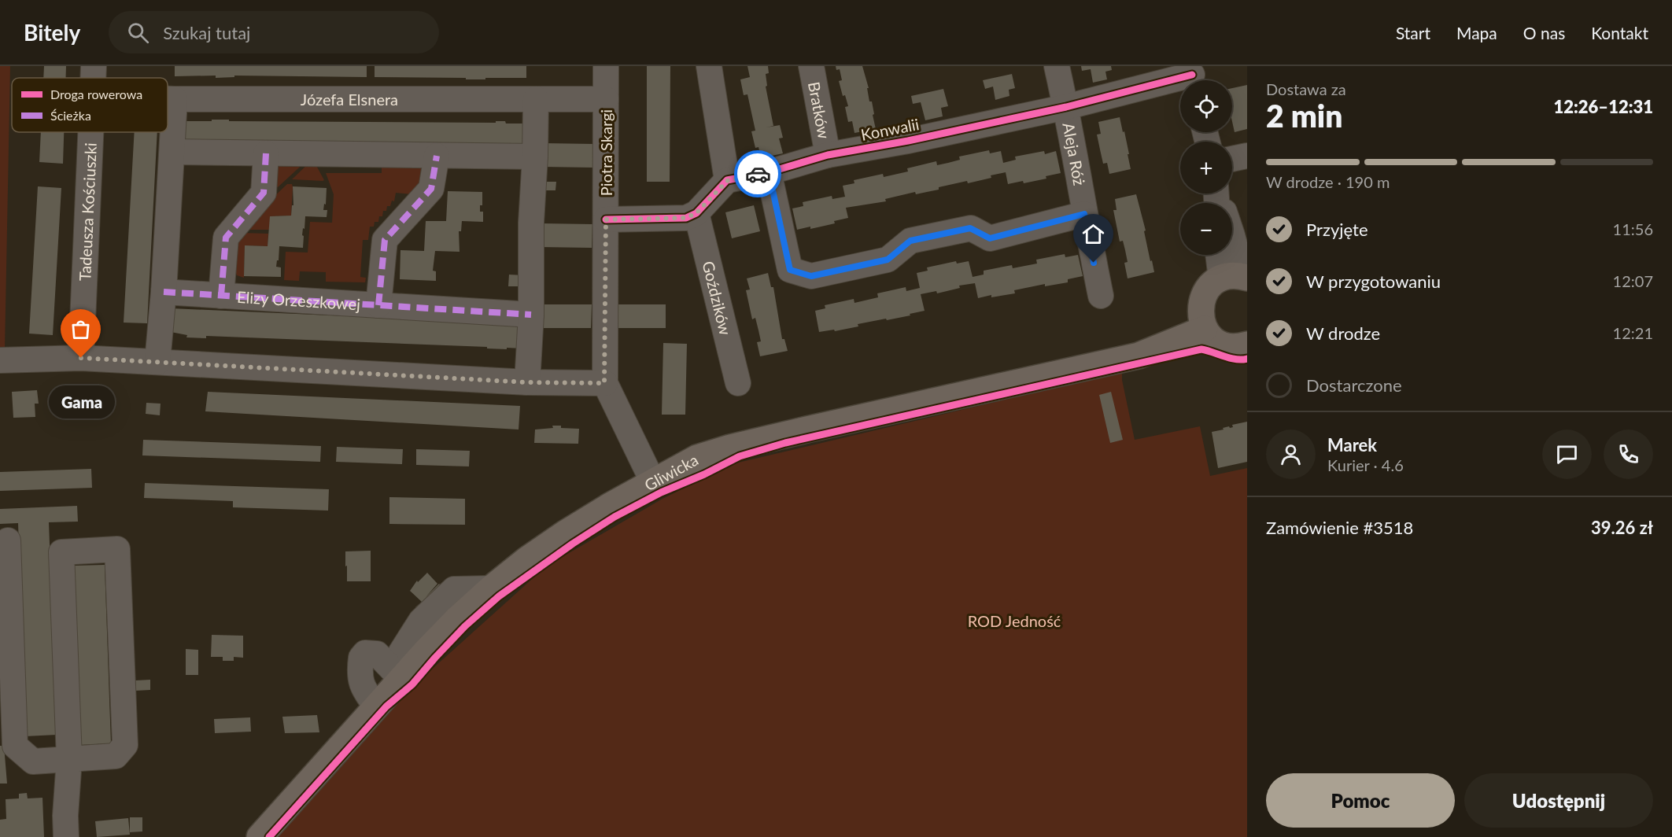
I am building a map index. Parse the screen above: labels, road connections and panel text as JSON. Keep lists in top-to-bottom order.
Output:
{
  "streets": {
    "main road": ["Gliwicka"],
    "street": [
      "Józefa Elsnera",
      "Bratków",
      "Konwalii",
      "Piotra Skargi",
      "Aleja Róż",
      "Tadeusza Kościuszki",
      "Goździków",
      "Elizy Orzeszkowej"
    ]
  },
  "crossings": [
    ["Józefa Elsnera", "Piotra Skargi"],
    ["Bratków", "Konwalii"],
    ["Konwalii", "Aleja Róż"],
    ["Piotra Skargi", "Gliwicka"]
  ],
  "parks": ["ROD Jedność"],
  "places": ["Gama"],
  "legend": ["Droga rowerowa", "Ścieżka"],
  "page": {
    "header": "Bitely",
    "search": "Szukaj tutaj",
    "nav": [
      "Start",
      "Mapa",
      "O nas",
      "Kontakt"
    ],
    "heading": ["2 min", "Dostawa za", "12:26–12:31"],
    "panel": [
      "Marek",
      "Kurier · 4.6",
      "Zamówienie #3518",
      "39.26 zł"
    ],
    "map_buttons": ["+", "−"],
    "bar": "W drodze · 190 m",
    "list": [
      ["Przyjęte", "11:56"],
      ["W przygotowaniu", "12:07"],
      ["W drodze", "12:21"],
      "Dostarczone"
    ],
    "bubble": "Gama",
    "buttons": ["Pomoc", "Udostępnij"]
  }
}
